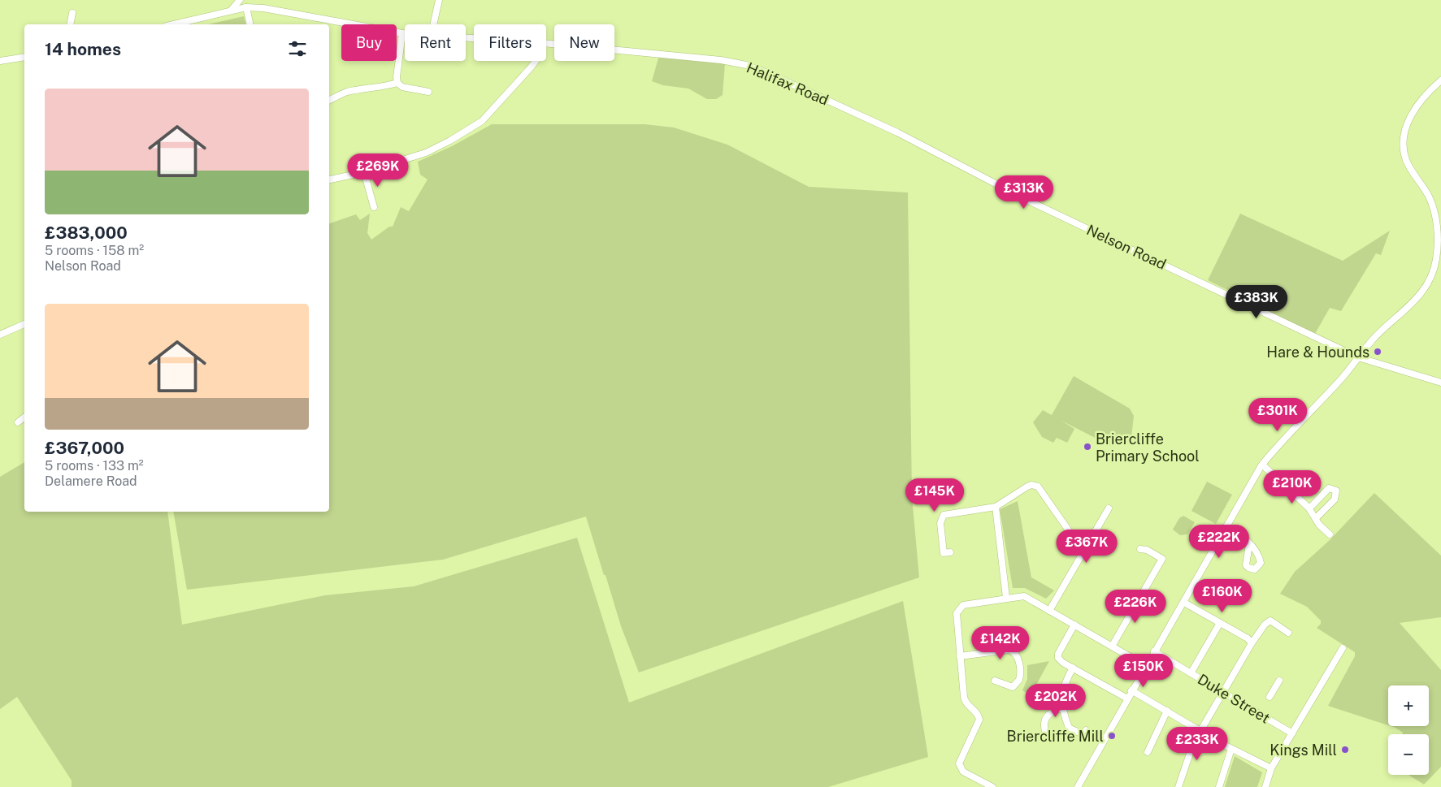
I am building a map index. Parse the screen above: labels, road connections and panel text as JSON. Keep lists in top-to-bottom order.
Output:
{
  "streets": {
    "street": ["Halifax Road", "Nelson Road", "Duke Street"]
  },
  "crossings": [
    ["Halifax Road", "Nelson Road"]
  ],
  "places": [
    "Hare & Hounds",
    "Briercliffe Primary School",
    "Briercliffe Mill",
    "Kings Mill"
  ],
  "page": {
    "chip": [
      "Buy",
      "Rent",
      "Filters",
      "New"
    ],
    "heading": "14 homes",
    "list": [
      {
        "name": "£383,000",
        "note": "5 rooms · 158 m² · Nelson Road"
      },
      {
        "name": "£367,000",
        "note": "5 rooms · 133 m² · Delamere Road"
      }
    ],
    "price": [
      "£269K",
      "£313K",
      "£383K",
      "£301K",
      "£210K",
      "£145K",
      "£222K",
      "£367K",
      "£160K",
      "£226K",
      "£142K",
      "£150K",
      "£202K",
      "£233K"
    ],
    "map_buttons": ["+", "−"]
  }
}
